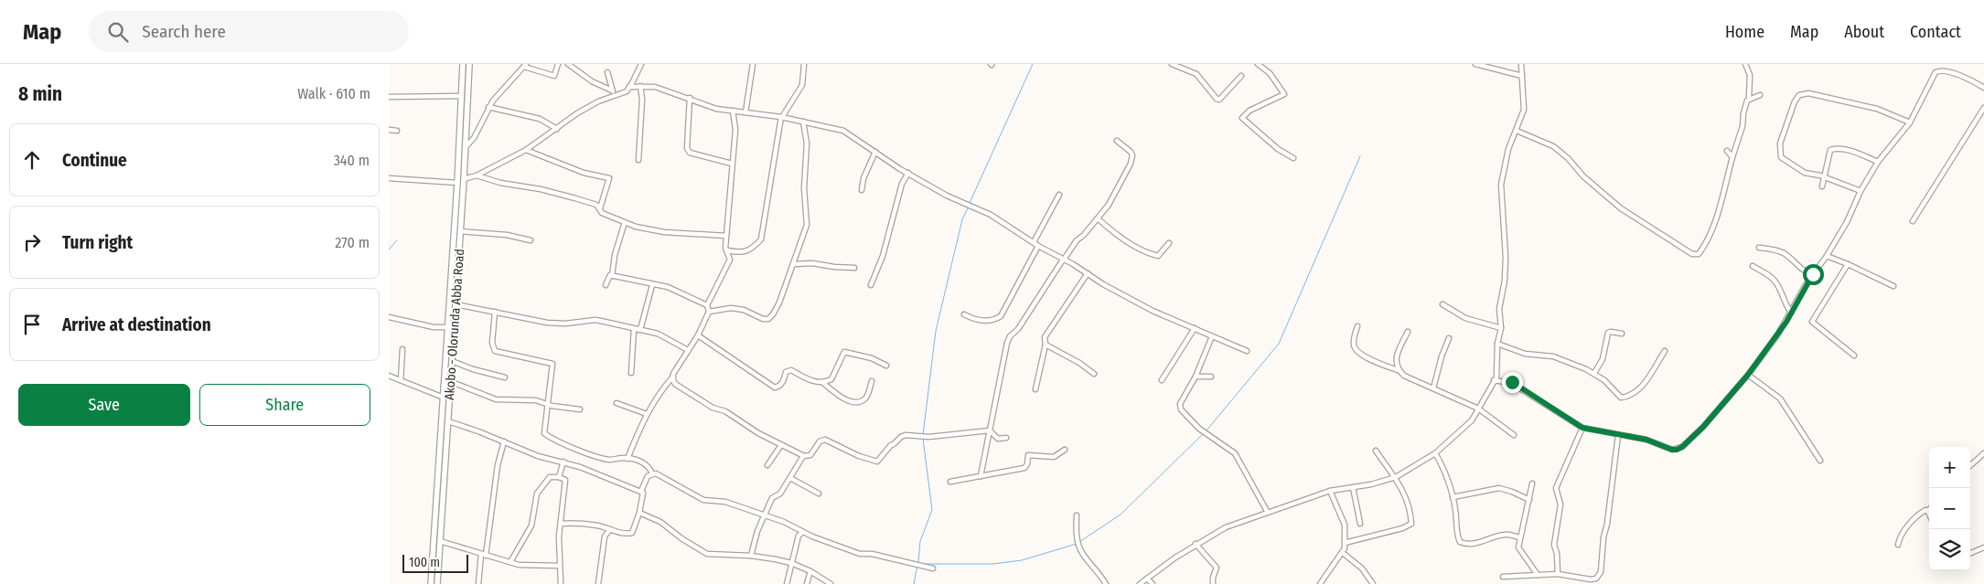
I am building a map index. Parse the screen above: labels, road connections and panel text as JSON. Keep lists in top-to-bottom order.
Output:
{
  "streets": {
    "main road": ["Akobo - Olorunda Abba Road"]
  },
  "scale_bar": "100 m",
  "page": {
    "header": "Map",
    "search": "Search here",
    "nav": [
      "Home",
      "Map",
      "About",
      "Contact"
    ],
    "heading": ["8 min", "Walk · 610 m"],
    "list": [
      ["Continue", "340 m"],
      ["Turn right", "270 m"],
      "Arrive at destination"
    ],
    "buttons": ["Save", "Share"],
    "map_buttons": ["+", "−"],
    "scale": "100 m"
  }
}
